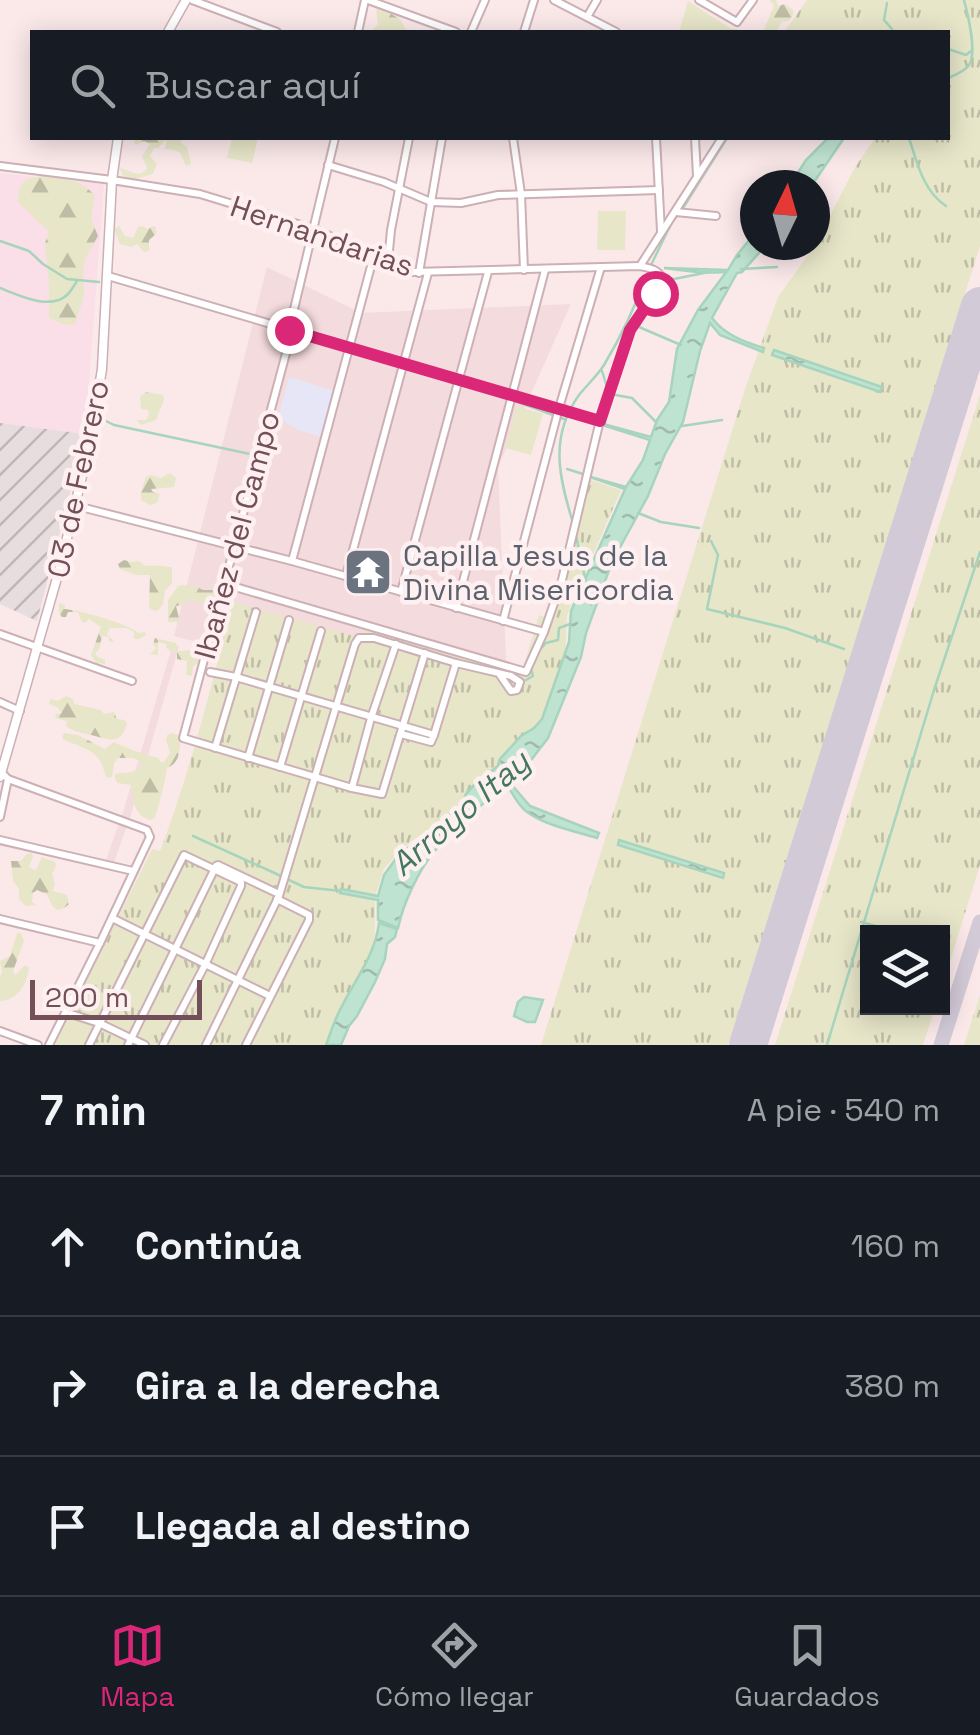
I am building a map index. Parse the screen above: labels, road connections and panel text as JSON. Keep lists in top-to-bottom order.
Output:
{
  "streets": {
    "street": ["Hernandarias", "03 de Febrero", "Ibañez del Campo"]
  },
  "crossings": [
    ["Hernandarias", "03 de Febrero"],
    ["Hernandarias", "Ibañez del Campo"]
  ],
  "water": ["Arroyo Itay"],
  "places": {
    "temple": ["Capilla Jesus de la Divina Misericordia"]
  },
  "scale_bar": "200 m",
  "north": "top",
  "page": {
    "search": "Buscar aquí",
    "scale": "200 m",
    "heading": ["7 min", "A pie · 540 m"],
    "list": [
      ["Continúa", "160 m"],
      ["Gira a la derecha", "380 m"],
      "Llegada al destino"
    ],
    "nav": ["Mapa", "Cómo llegar", "Guardados"]
  }
}
